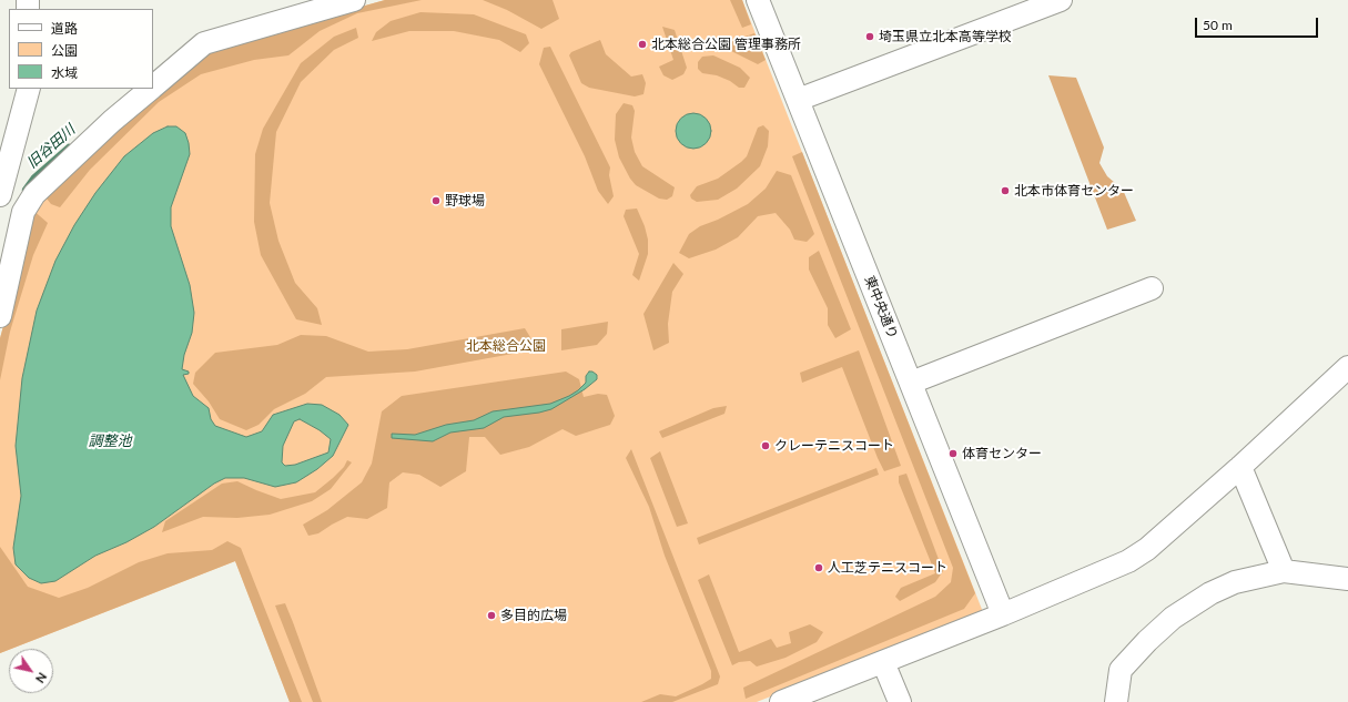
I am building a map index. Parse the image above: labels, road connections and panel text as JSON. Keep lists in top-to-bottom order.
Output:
{
  "streets": {
    "street": ["東中央通り"]
  },
  "water": ["旧谷田川", "調整池"],
  "parks": ["北本総合公園"],
  "places": [
    "埼玉県立北本高等学校",
    "北本総合公園 管理事務所",
    "北本市体育センター",
    "野球場",
    "クレーテニスコート",
    "体育センター",
    "人工芝テニスコート",
    "多目的広場"
  ],
  "legend": ["道路", "公園", "水域"],
  "scale_bar": "50 m",
  "north": "bottom right"
}
